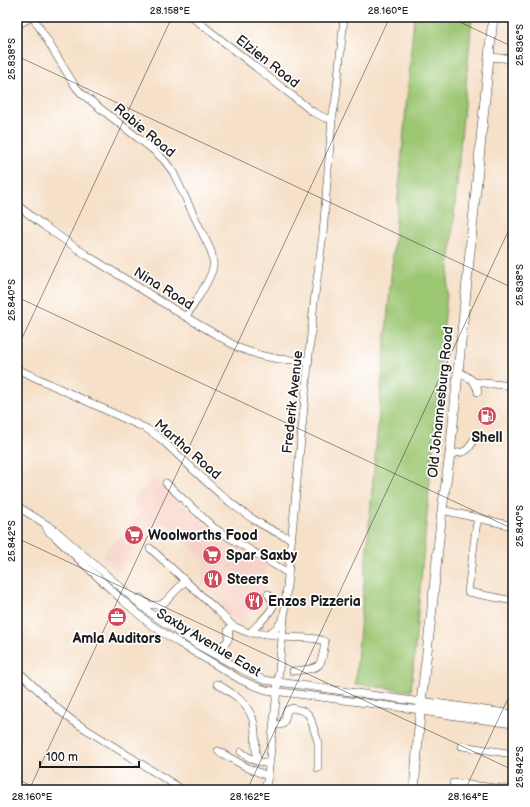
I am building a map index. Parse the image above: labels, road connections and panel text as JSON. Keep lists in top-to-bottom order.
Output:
{
  "streets": {
    "main road": ["Old Johannesburg Road"],
    "street": [
      "Elzien Road",
      "Rabie Road",
      "Nina Road",
      "Frederik Avenue",
      "Martha Road",
      "Saxby Avenue East"
    ]
  },
  "crossings": [
    ["Elzien Road", "Frederik Avenue"],
    ["Rabie Road", "Nina Road"],
    ["Nina Road", "Frederik Avenue"],
    ["Frederik Avenue", "Martha Road"],
    ["Frederik Avenue", "Saxby Avenue East"],
    ["Old Johannesburg Road", "Saxby Avenue East"]
  ],
  "places": {
    "fuel station": ["Shell"],
    "supermarket": ["Woolworths Food", "Spar Saxby"],
    "restaurant": ["Steers", "Enzos Pizzeria"],
    "office": ["Amla Auditors"]
  },
  "scale_bar": "100 m",
  "coordinates": [
    "28.158°E",
    "28.160°E",
    "25.836°S",
    "25.838°S",
    "25.840°S",
    "25.842°S",
    "28.162°E",
    "28.164°E"
  ]
}
